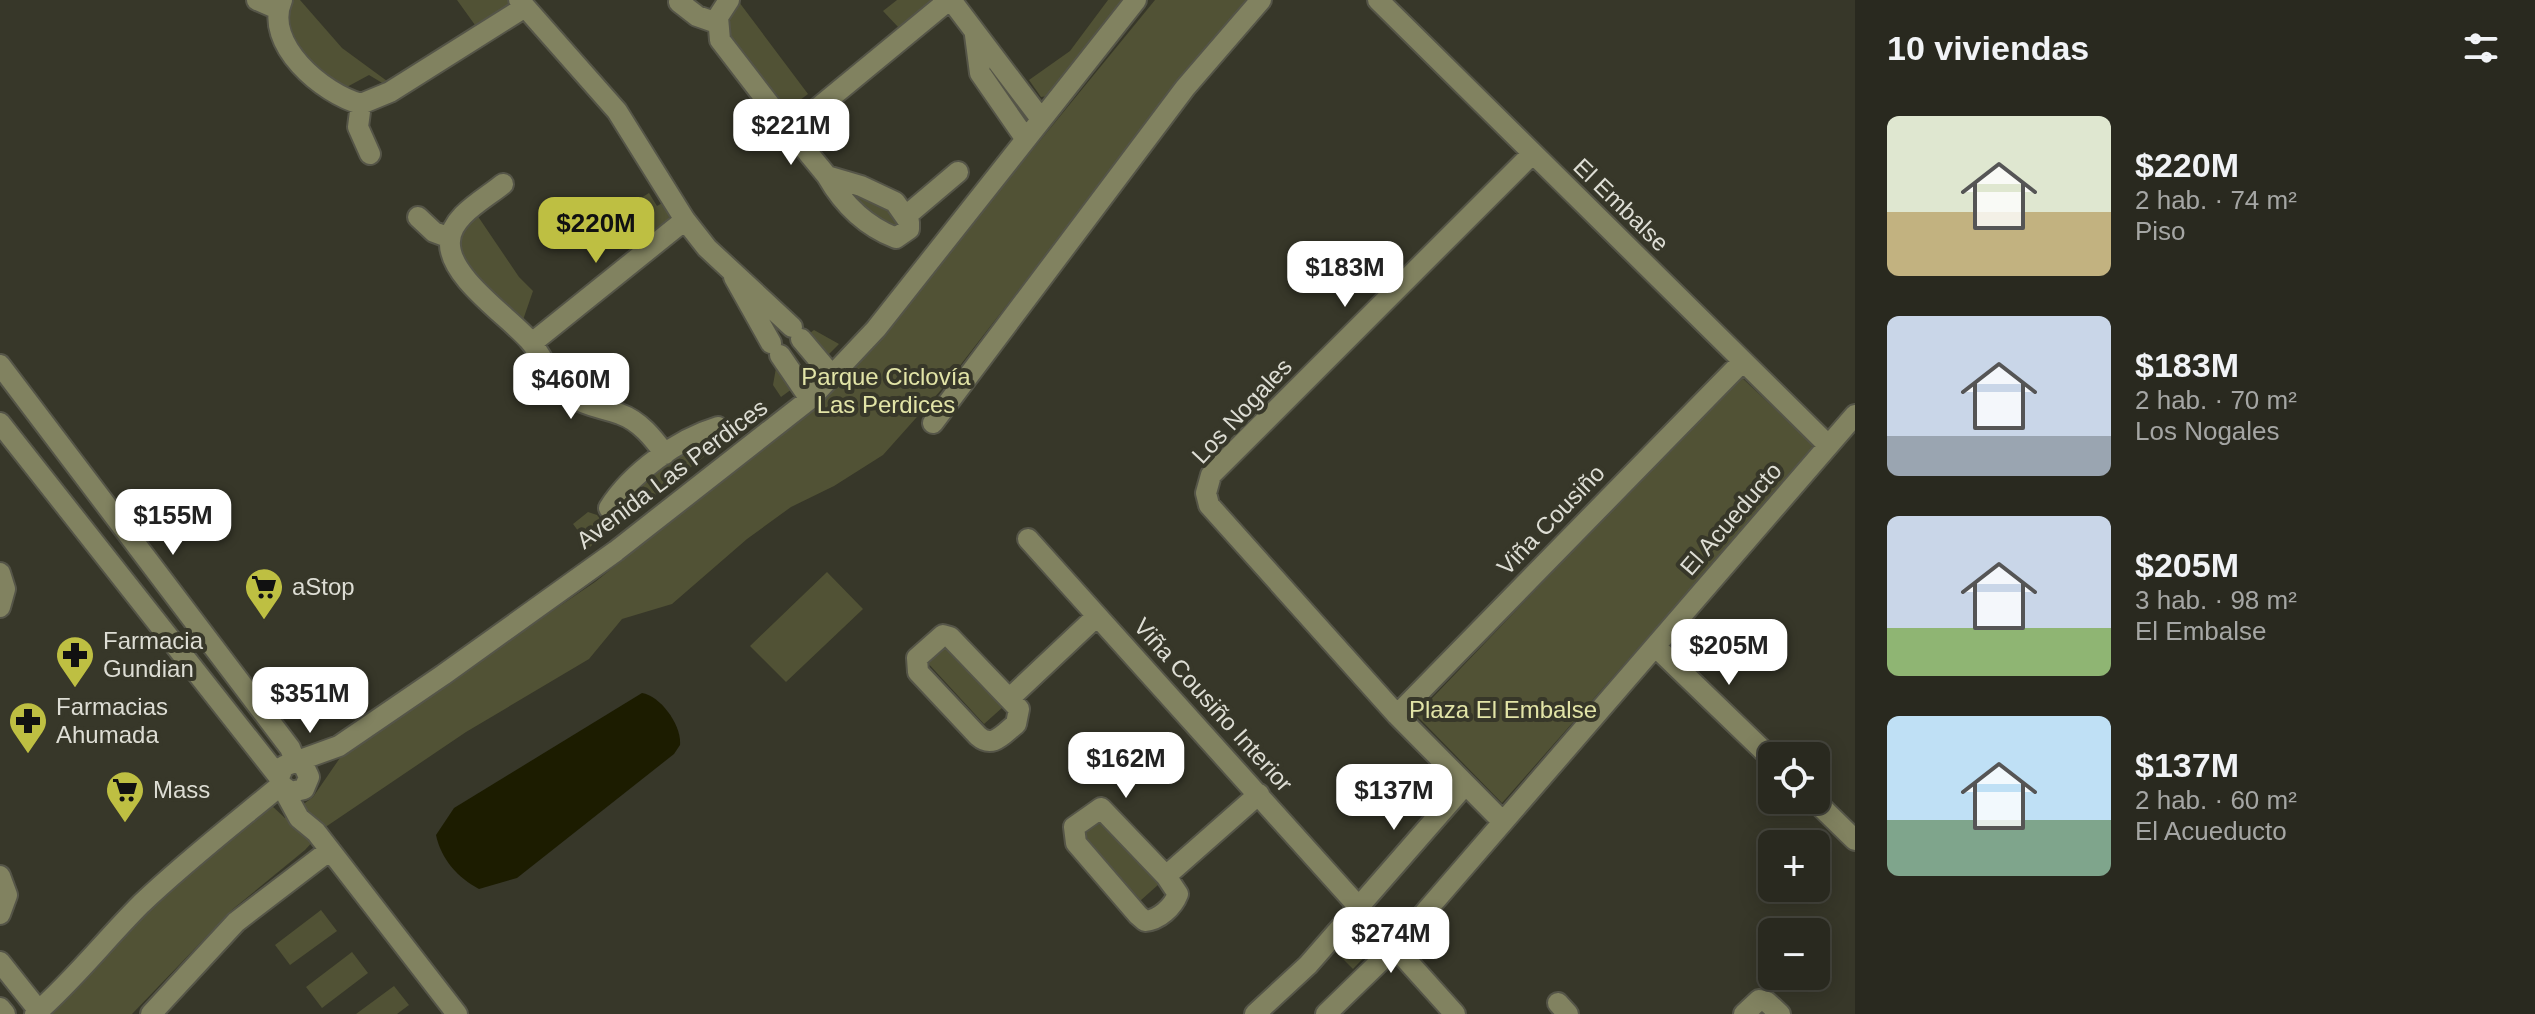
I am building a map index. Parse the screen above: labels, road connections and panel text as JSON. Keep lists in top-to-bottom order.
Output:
{
  "streets": {
    "street": [
      "El Embalse",
      "Los Nogales",
      "Avenida Las Perdices",
      "El Acueducto",
      "Viña Cousiño",
      "Viña Cousiño Interior"
    ]
  },
  "crossings": [
    ["El Embalse", "Los Nogales"],
    ["El Embalse", "El Acueducto"],
    ["El Embalse", "Viña Cousiño"],
    ["Los Nogales", "El Acueducto"],
    ["Los Nogales", "Viña Cousiño"],
    ["El Acueducto", "Viña Cousiño Interior"]
  ],
  "parks": ["Parque Ciclovía Las Perdices", "Plaza El Embalse"],
  "places": {
    "supermarket": ["aStop", "Mass"],
    "pharmacy": ["Farmacia Gundian", "Farmacias Ahumada"]
  },
  "page": {
    "heading": "10 viviendas",
    "list": [
      {
        "name": "$220M",
        "note": "2 hab. · 74 m² · Piso"
      },
      {
        "name": "$183M",
        "note": "2 hab. · 70 m² · Los Nogales"
      },
      {
        "name": "$205M",
        "note": "3 hab. · 98 m² · El Embalse"
      },
      {
        "name": "$137M",
        "note": "2 hab. · 60 m² · El Acueducto"
      }
    ],
    "price": [
      "$221M",
      "$220M",
      "$183M",
      "$460M",
      "$155M",
      "$205M",
      "$351M",
      "$162M",
      "$137M",
      "$274M"
    ],
    "map_buttons": ["+", "−"]
  }
}
